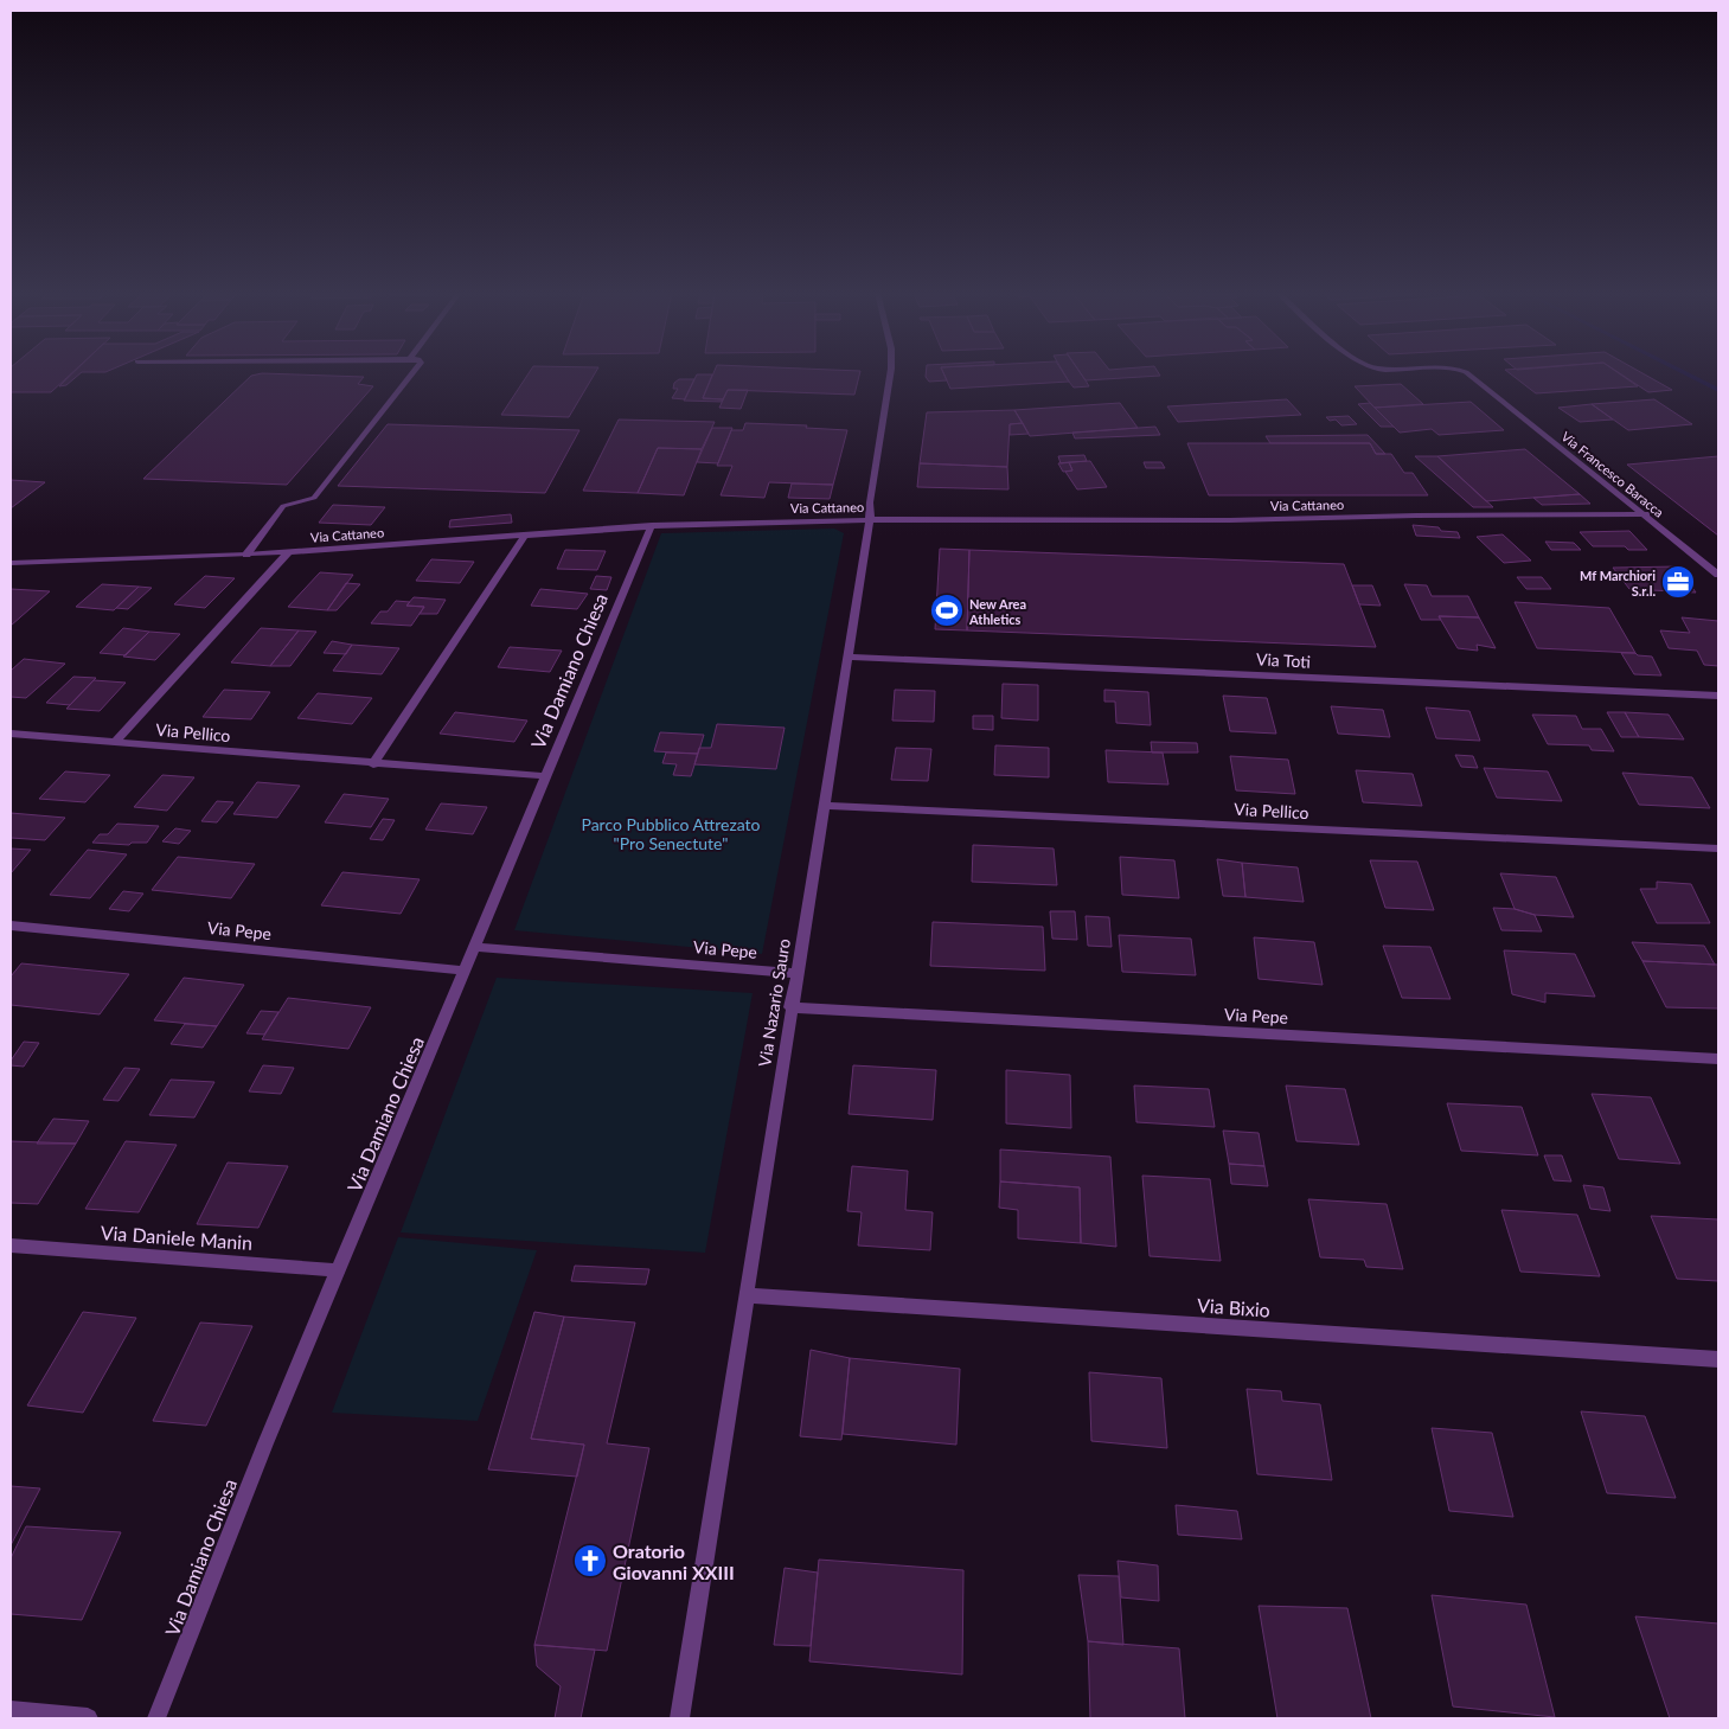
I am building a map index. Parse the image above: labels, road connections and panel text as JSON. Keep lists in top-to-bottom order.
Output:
{
  "streets": {
    "street": [
      "Via Francesco Baracca",
      "Via Cattaneo",
      "Via Toti",
      "Via Damiano Chiesa",
      "Via Pellico",
      "Via Pepe",
      "Via Nazario Sauro",
      "Via Daniele Manin",
      "Via Bixio"
    ]
  },
  "crossings": [
    ["Via Francesco Baracca", "Via Cattaneo"],
    ["Via Cattaneo", "Via Damiano Chiesa"],
    ["Via Cattaneo", "Via Nazario Sauro"],
    ["Via Toti", "Via Nazario Sauro"],
    ["Via Damiano Chiesa", "Via Pellico"],
    ["Via Damiano Chiesa", "Via Pepe"],
    ["Via Damiano Chiesa", "Via Daniele Manin"],
    ["Via Pellico", "Via Nazario Sauro"],
    ["Via Pepe", "Via Nazario Sauro"],
    ["Via Nazario Sauro", "Via Bixio"]
  ],
  "parks": ["Parco Pubblico Attrezato \"Pro Senectute\""],
  "places": {
    "office": ["Mf Marchiori S.r.l."],
    "sports": ["New Area Athletics"],
    "church": ["Oratorio Giovanni XXIII"]
  }
}
